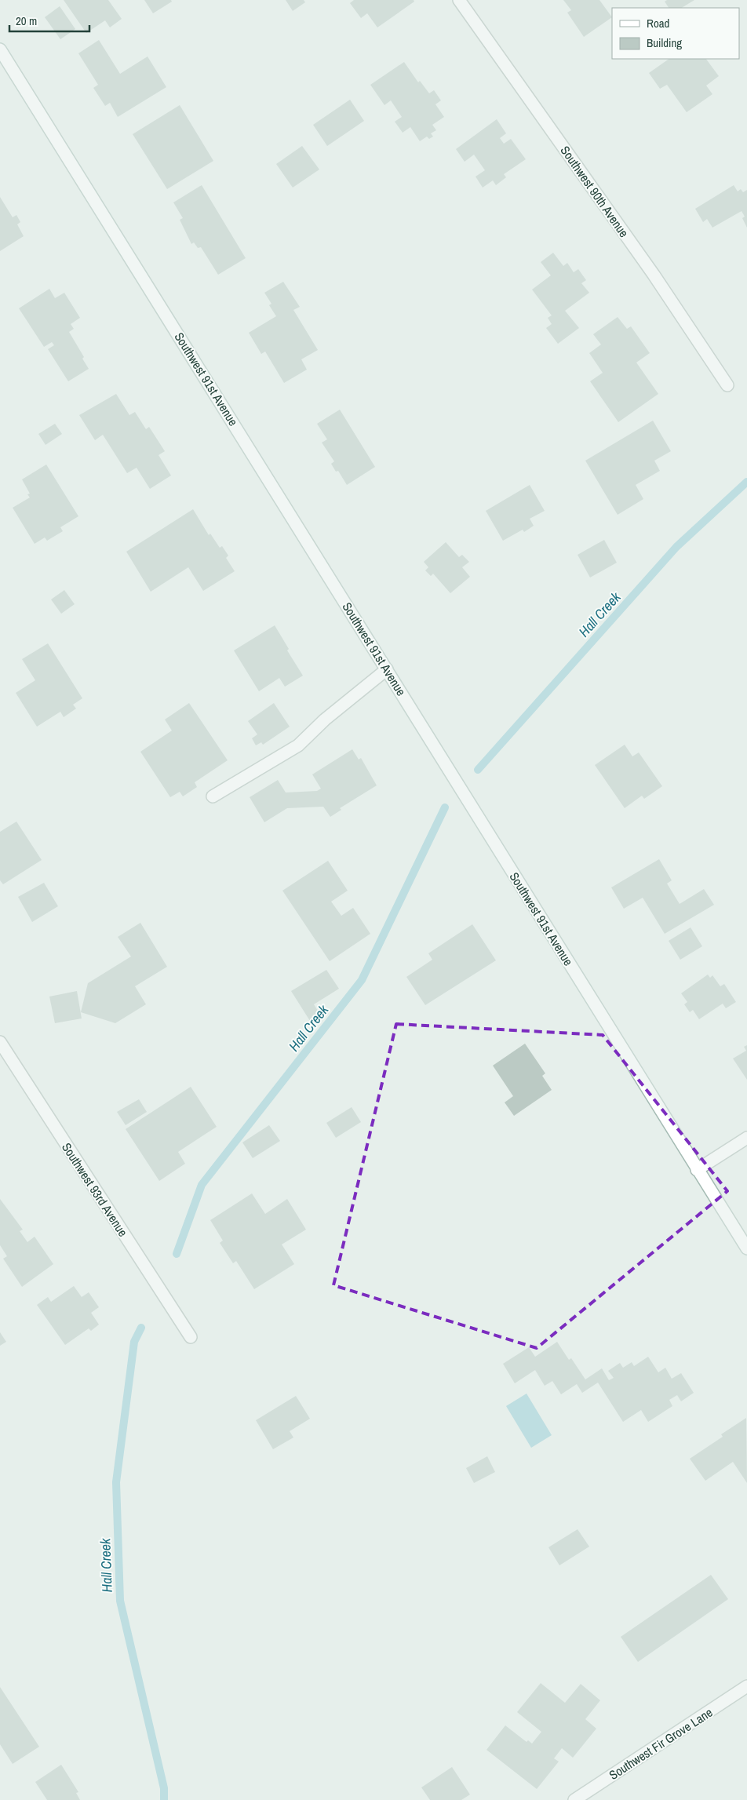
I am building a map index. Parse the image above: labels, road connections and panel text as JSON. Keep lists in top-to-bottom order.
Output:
{
  "streets": {
    "street": [
      "Southwest 90th Avenue",
      "Southwest 91st Avenue",
      "Southwest 93rd Avenue",
      "Southwest Fir Grove Lane"
    ]
  },
  "water": ["Hall Creek"],
  "legend": ["Road", "Building"],
  "scale_bar": "20 m"
}
